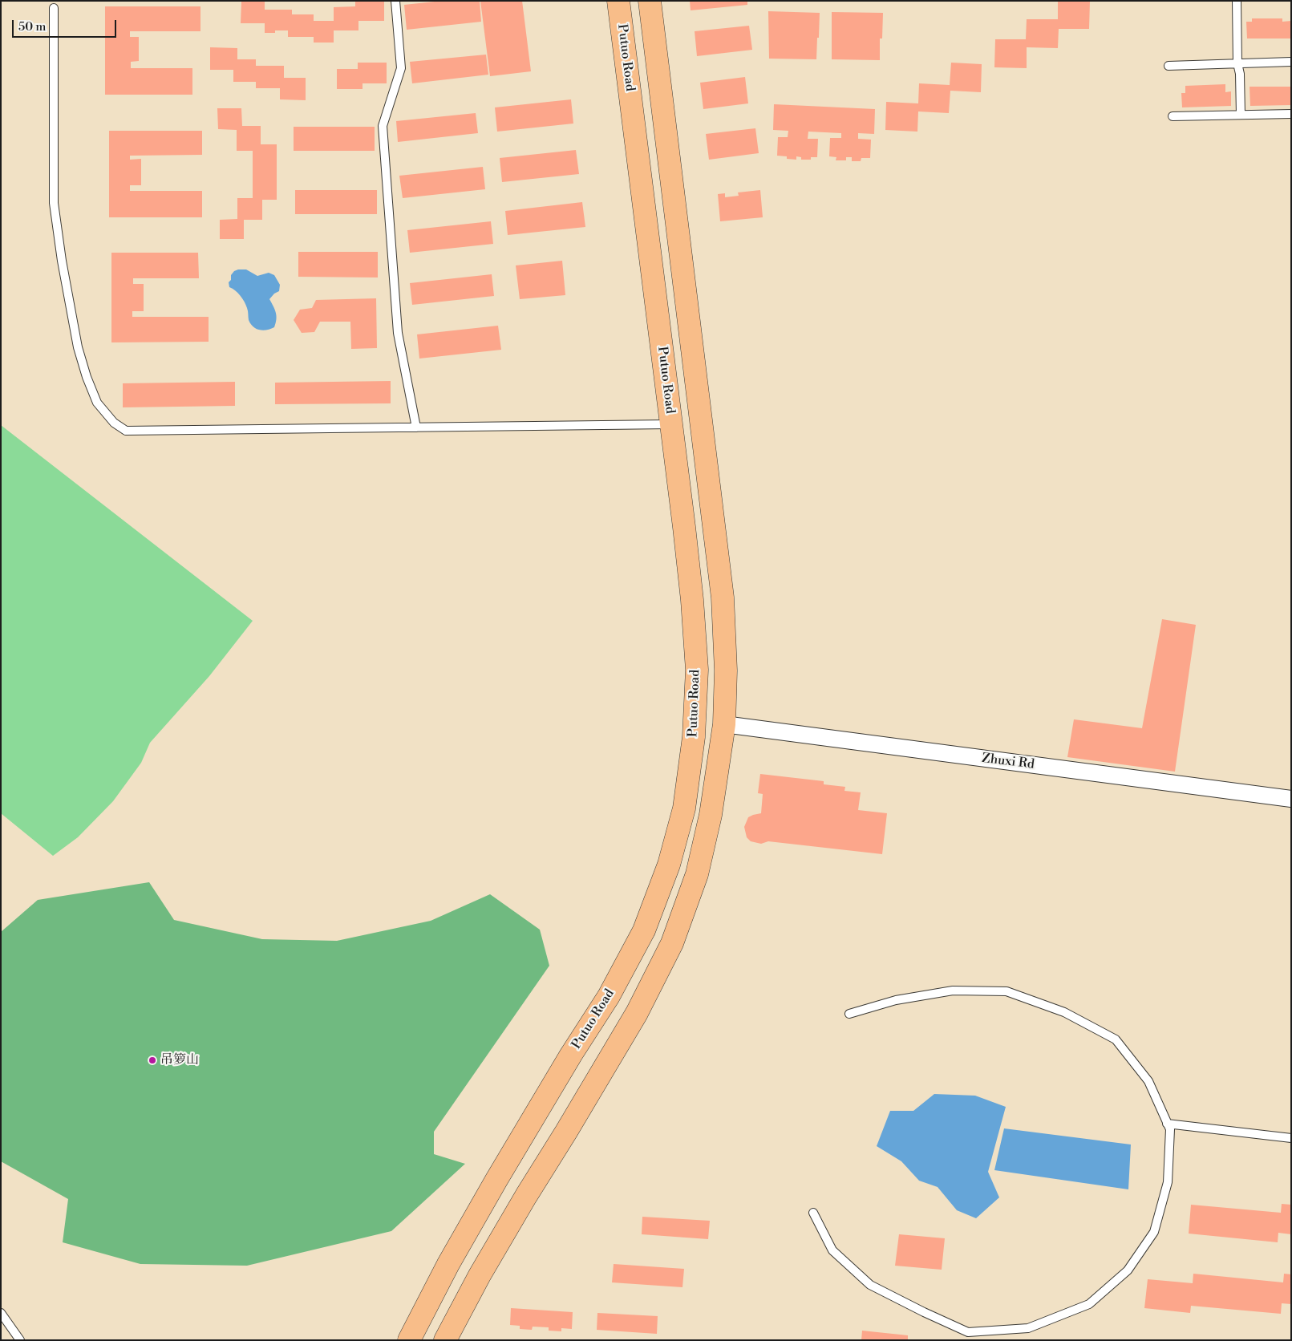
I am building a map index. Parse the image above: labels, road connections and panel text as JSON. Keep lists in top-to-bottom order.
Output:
{
  "streets": {
    "main road": ["Putuo Road"],
    "street": ["Zhuxi Rd"]
  },
  "places": ["吊箩山"],
  "scale_bar": "50 m"
}
